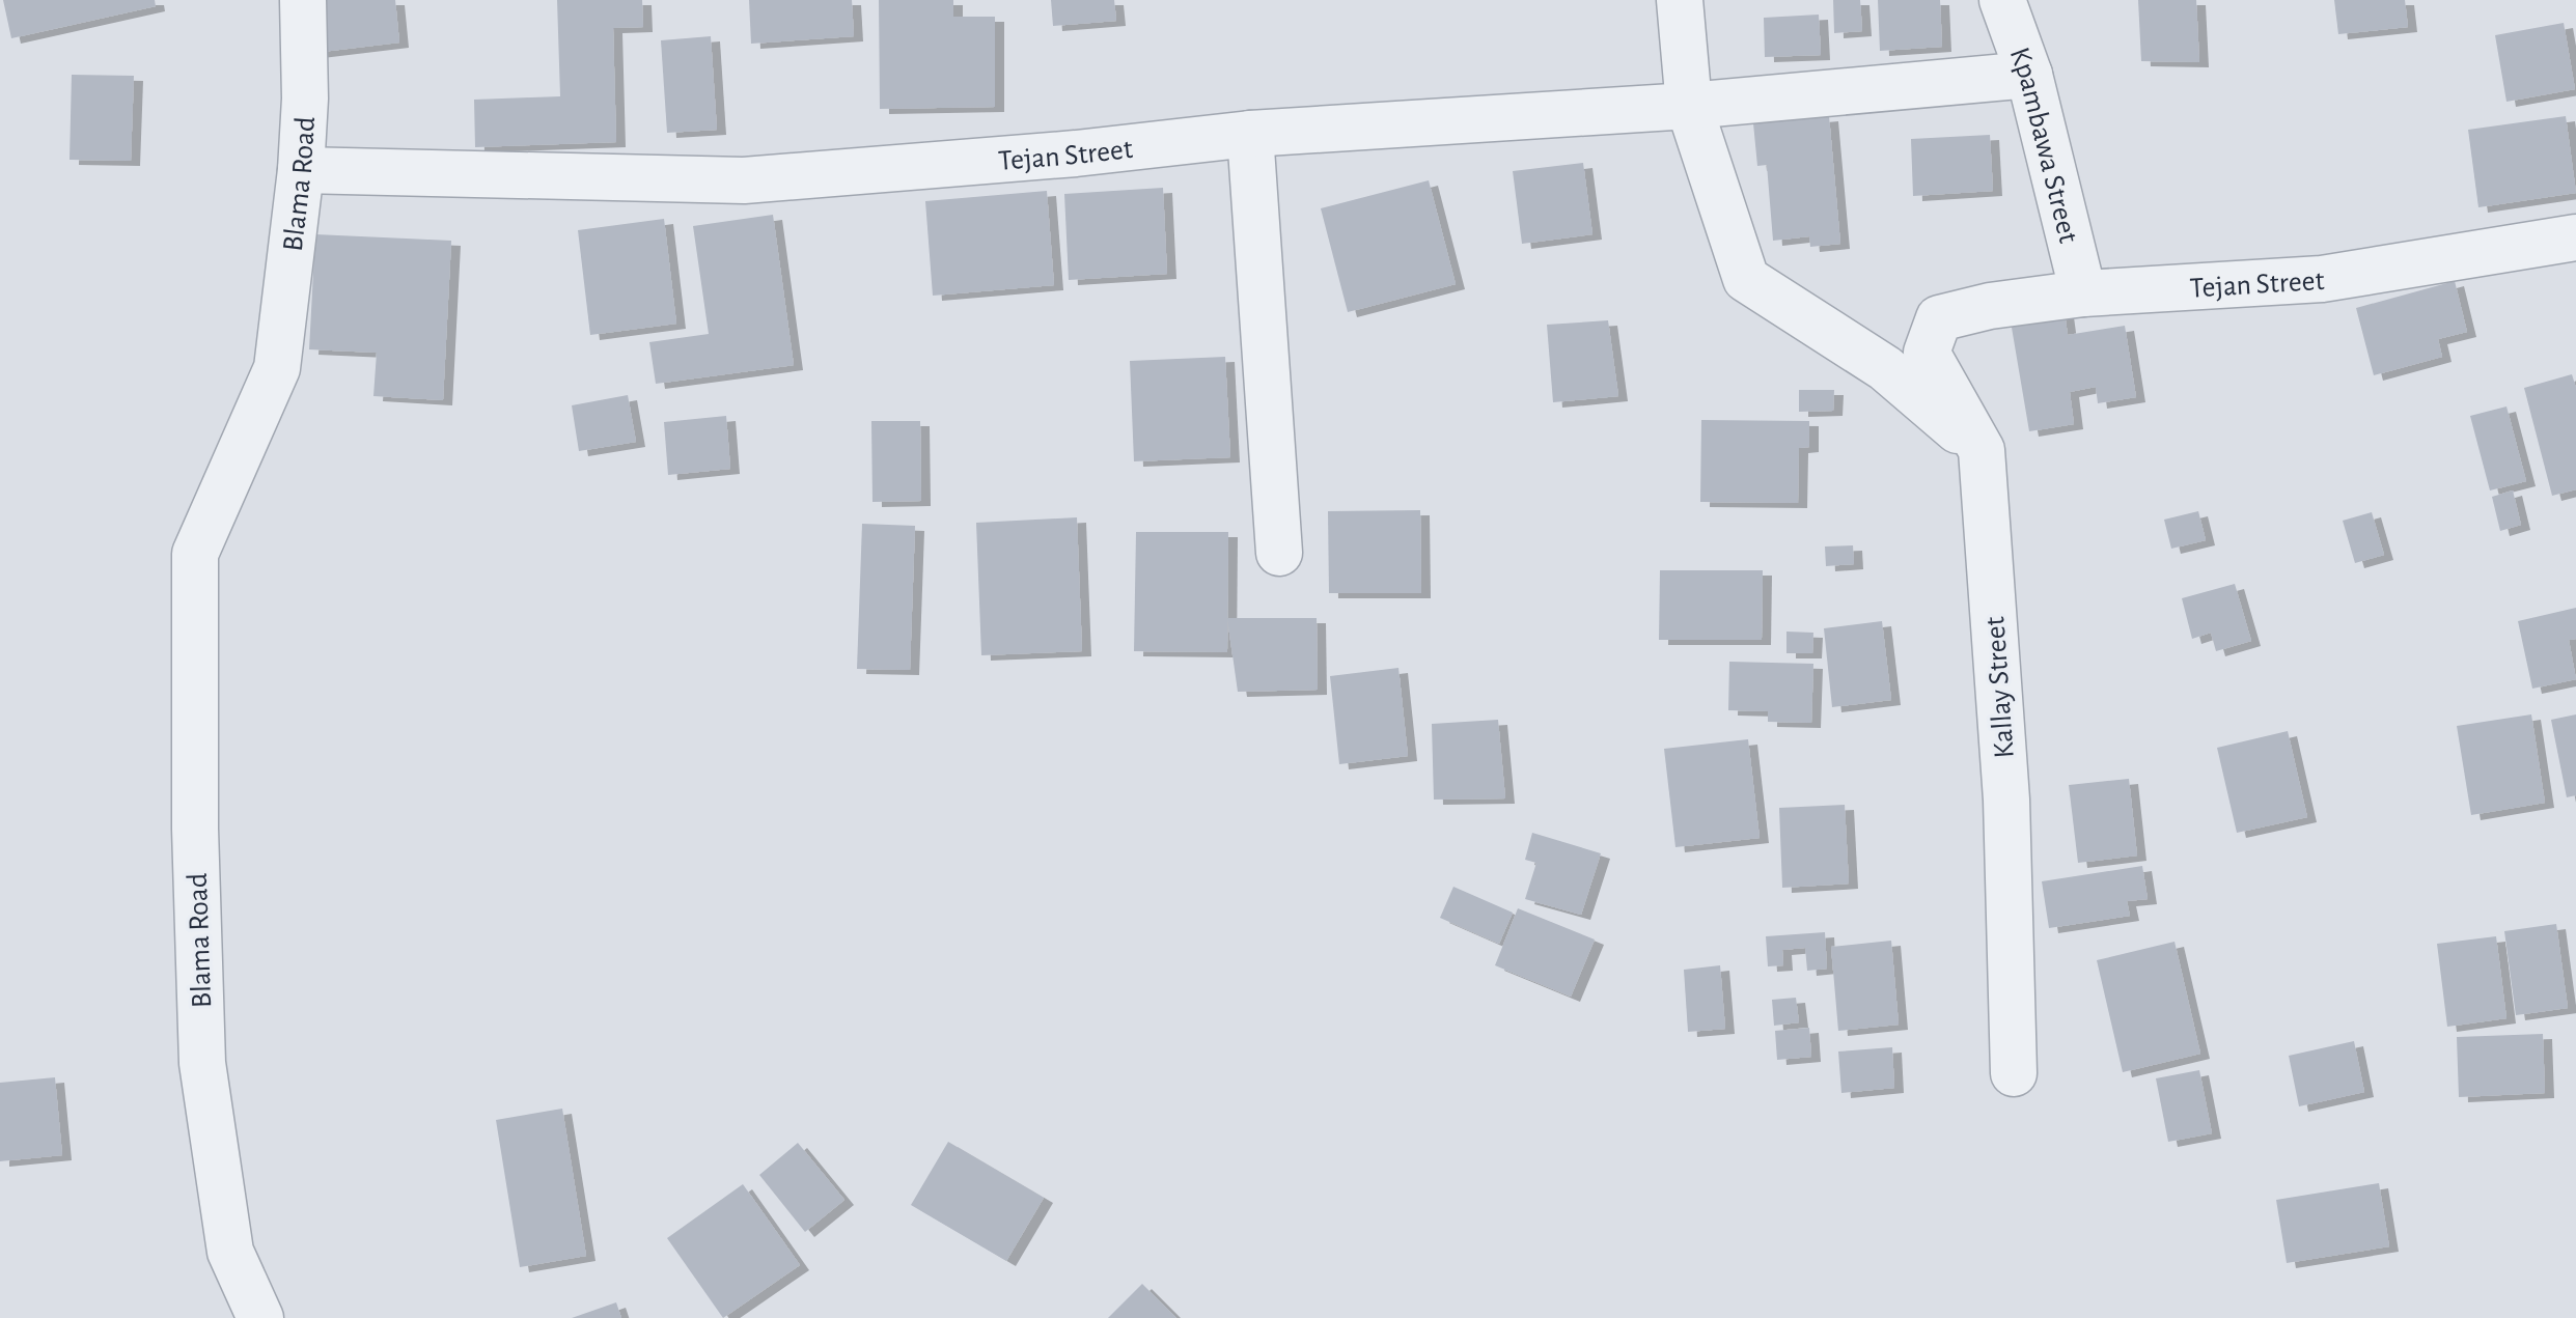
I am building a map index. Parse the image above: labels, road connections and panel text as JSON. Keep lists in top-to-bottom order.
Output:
{
  "streets": {
    "street": [
      "Kpambawa Street",
      "Tejan Street",
      "Blama Road",
      "Kallay Street"
    ]
  },
  "crossings": [
    ["Kpambawa Street", "Tejan Street"],
    ["Tejan Street", "Blama Road"],
    ["Tejan Street", "Kallay Street"]
  ]
}
